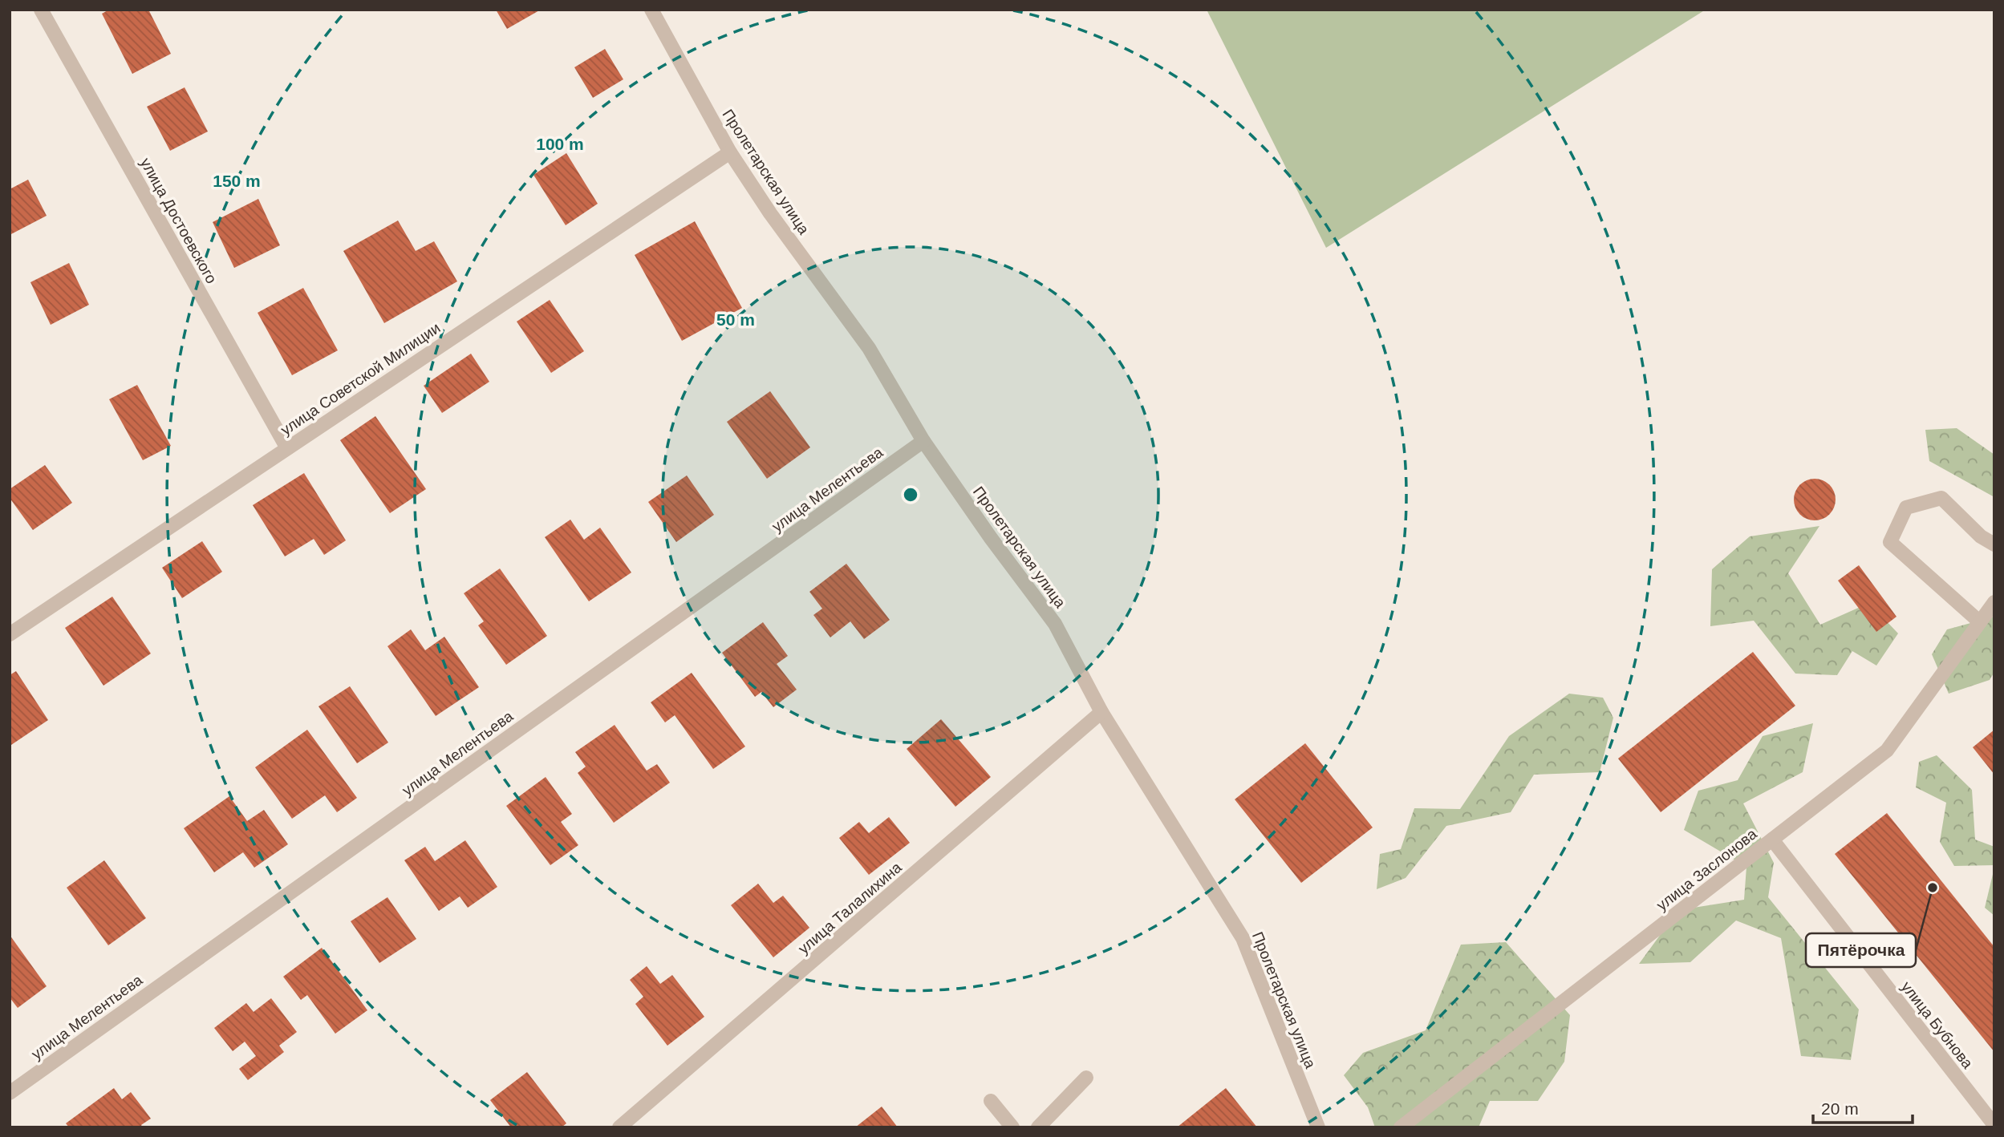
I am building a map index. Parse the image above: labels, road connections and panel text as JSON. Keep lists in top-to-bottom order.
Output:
{
  "streets": {
    "street": [
      "Пролетарская улица",
      "улица Достоевского",
      "улица Советской Милиции",
      "улица Мелентьева",
      "улица Заслонова",
      "улица Талалихина",
      "улица Бубнова"
    ]
  },
  "crossings": [
    ["Пролетарская улица", "улица Советской Милиции"],
    ["Пролетарская улица", "улица Мелентьева"],
    ["Пролетарская улица", "улица Талалихина"],
    ["улица Достоевского", "улица Советской Милиции"],
    ["улица Заслонова", "улица Бубнова"]
  ],
  "places": ["Пятёрочка"],
  "scale_bar": "20 m",
  "rings": ["100 m", "150 m", "50 m"]
}
